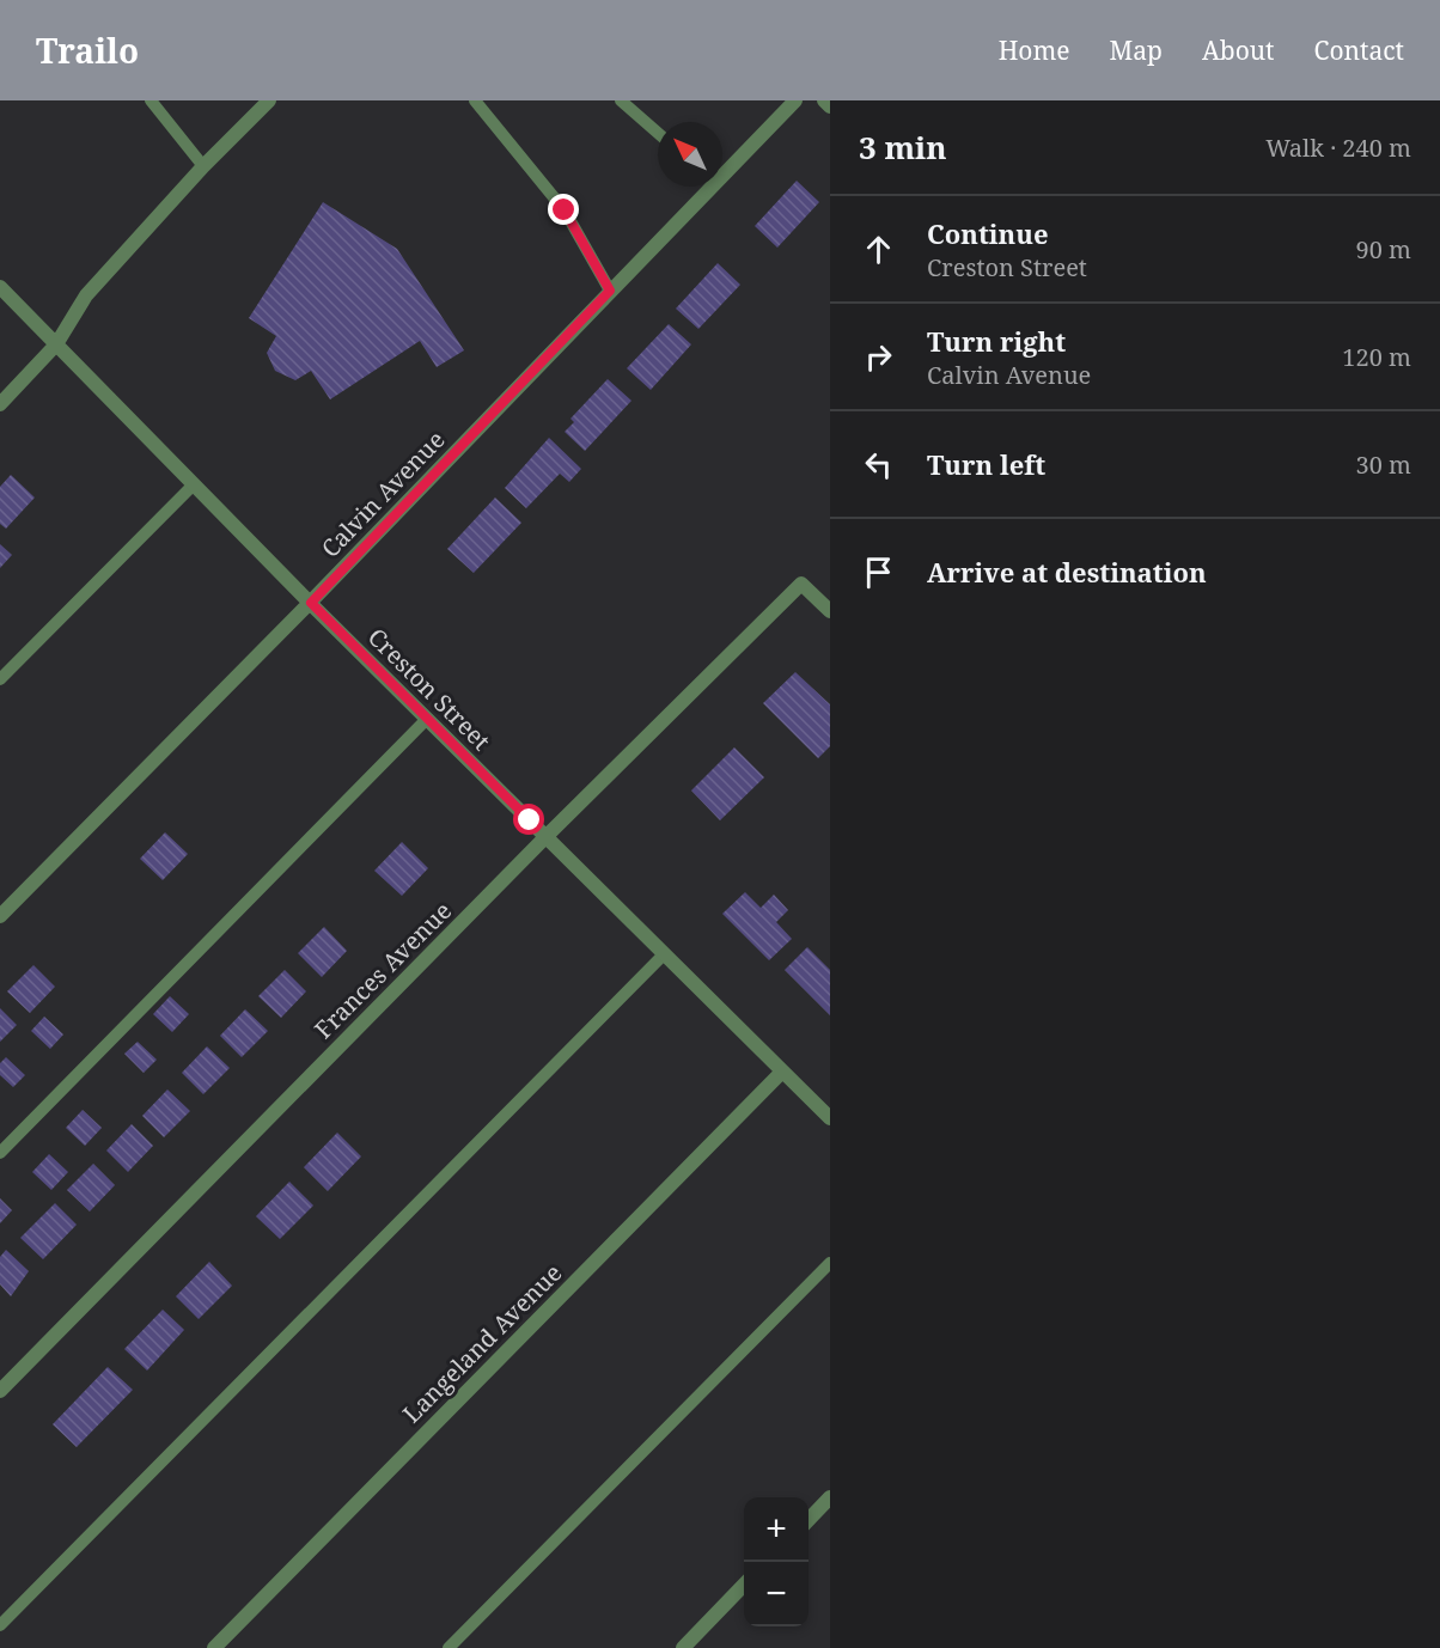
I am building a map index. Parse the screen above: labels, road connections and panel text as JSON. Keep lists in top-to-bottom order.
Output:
{
  "streets": {
    "street": [
      "Calvin Avenue",
      "Creston Street",
      "Frances Avenue",
      "Langeland Avenue"
    ]
  },
  "crossings": [
    ["Calvin Avenue", "Creston Street"],
    ["Creston Street", "Frances Avenue"],
    ["Creston Street", "Langeland Avenue"]
  ],
  "north": "top left",
  "page": {
    "header": "Trailo",
    "nav": [
      "Home",
      "Map",
      "About",
      "Contact"
    ],
    "heading": ["3 min", "Walk · 240 m"],
    "list": [
      ["Continue", "Creston Street", "90 m"],
      ["Turn right", "Calvin Avenue", "120 m"],
      ["Turn left", "30 m"],
      "Arrive at destination"
    ],
    "map_buttons": ["+", "−"]
  }
}
